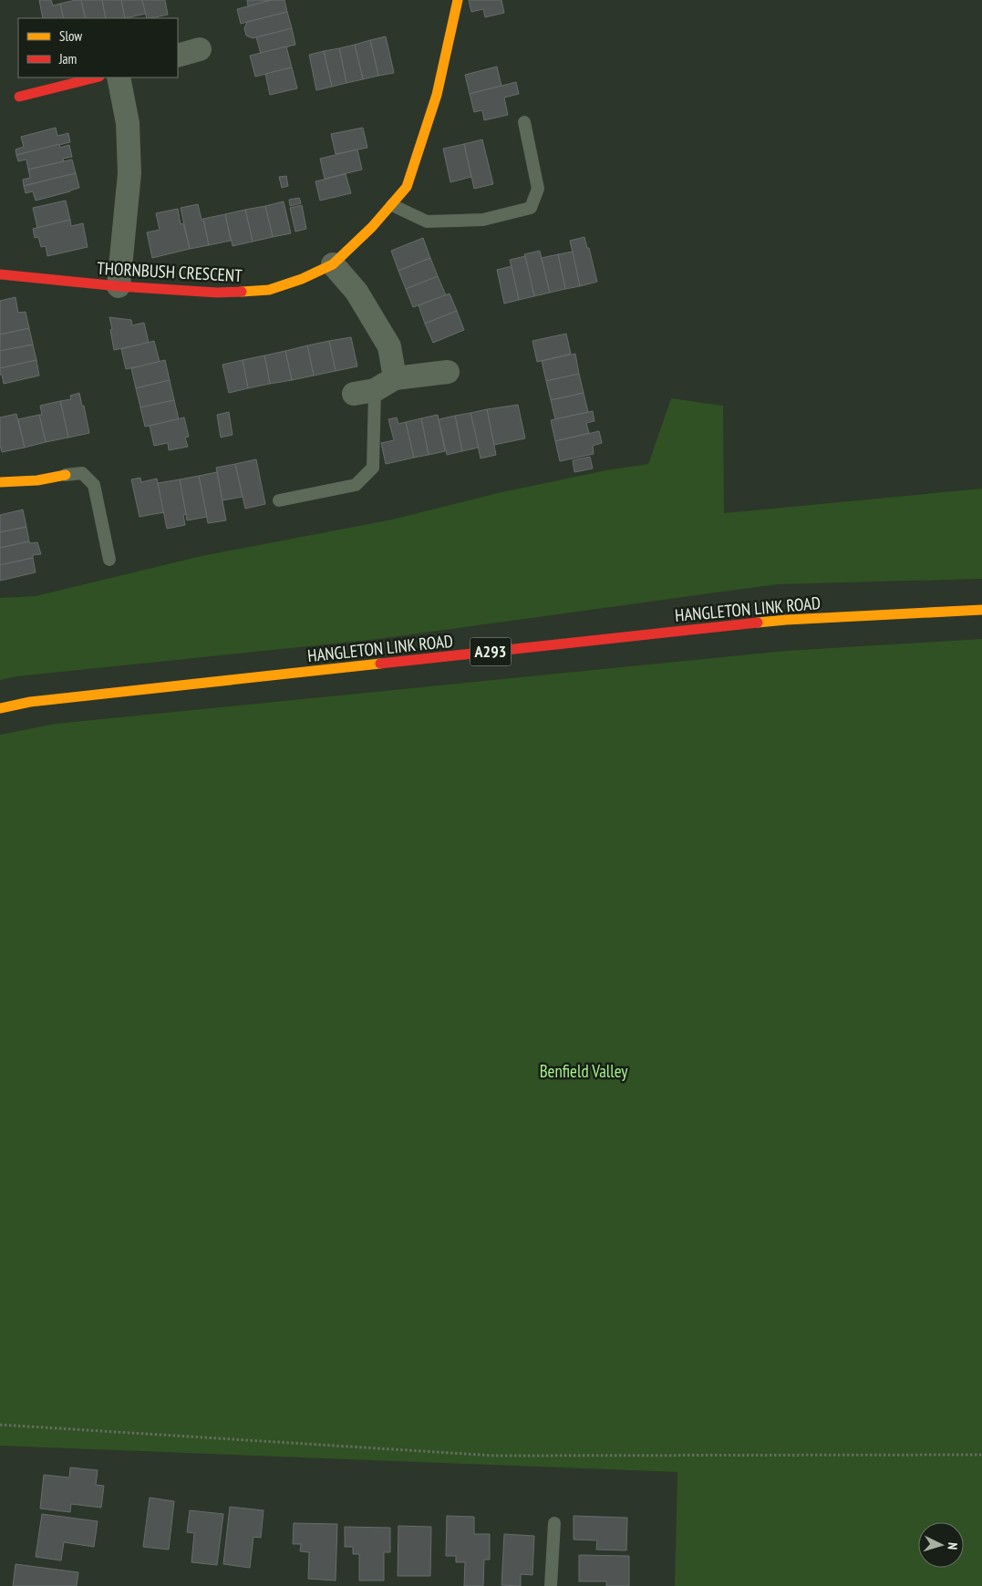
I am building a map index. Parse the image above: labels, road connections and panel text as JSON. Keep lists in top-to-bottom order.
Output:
{
  "streets": {
    "main road": ["THORNBUSH CRESCENT", "HANGLETON LINK ROAD", "A293"]
  },
  "parks": ["Benfield Valley"],
  "legend": ["Slow", "Jam"],
  "north": "right"
}
